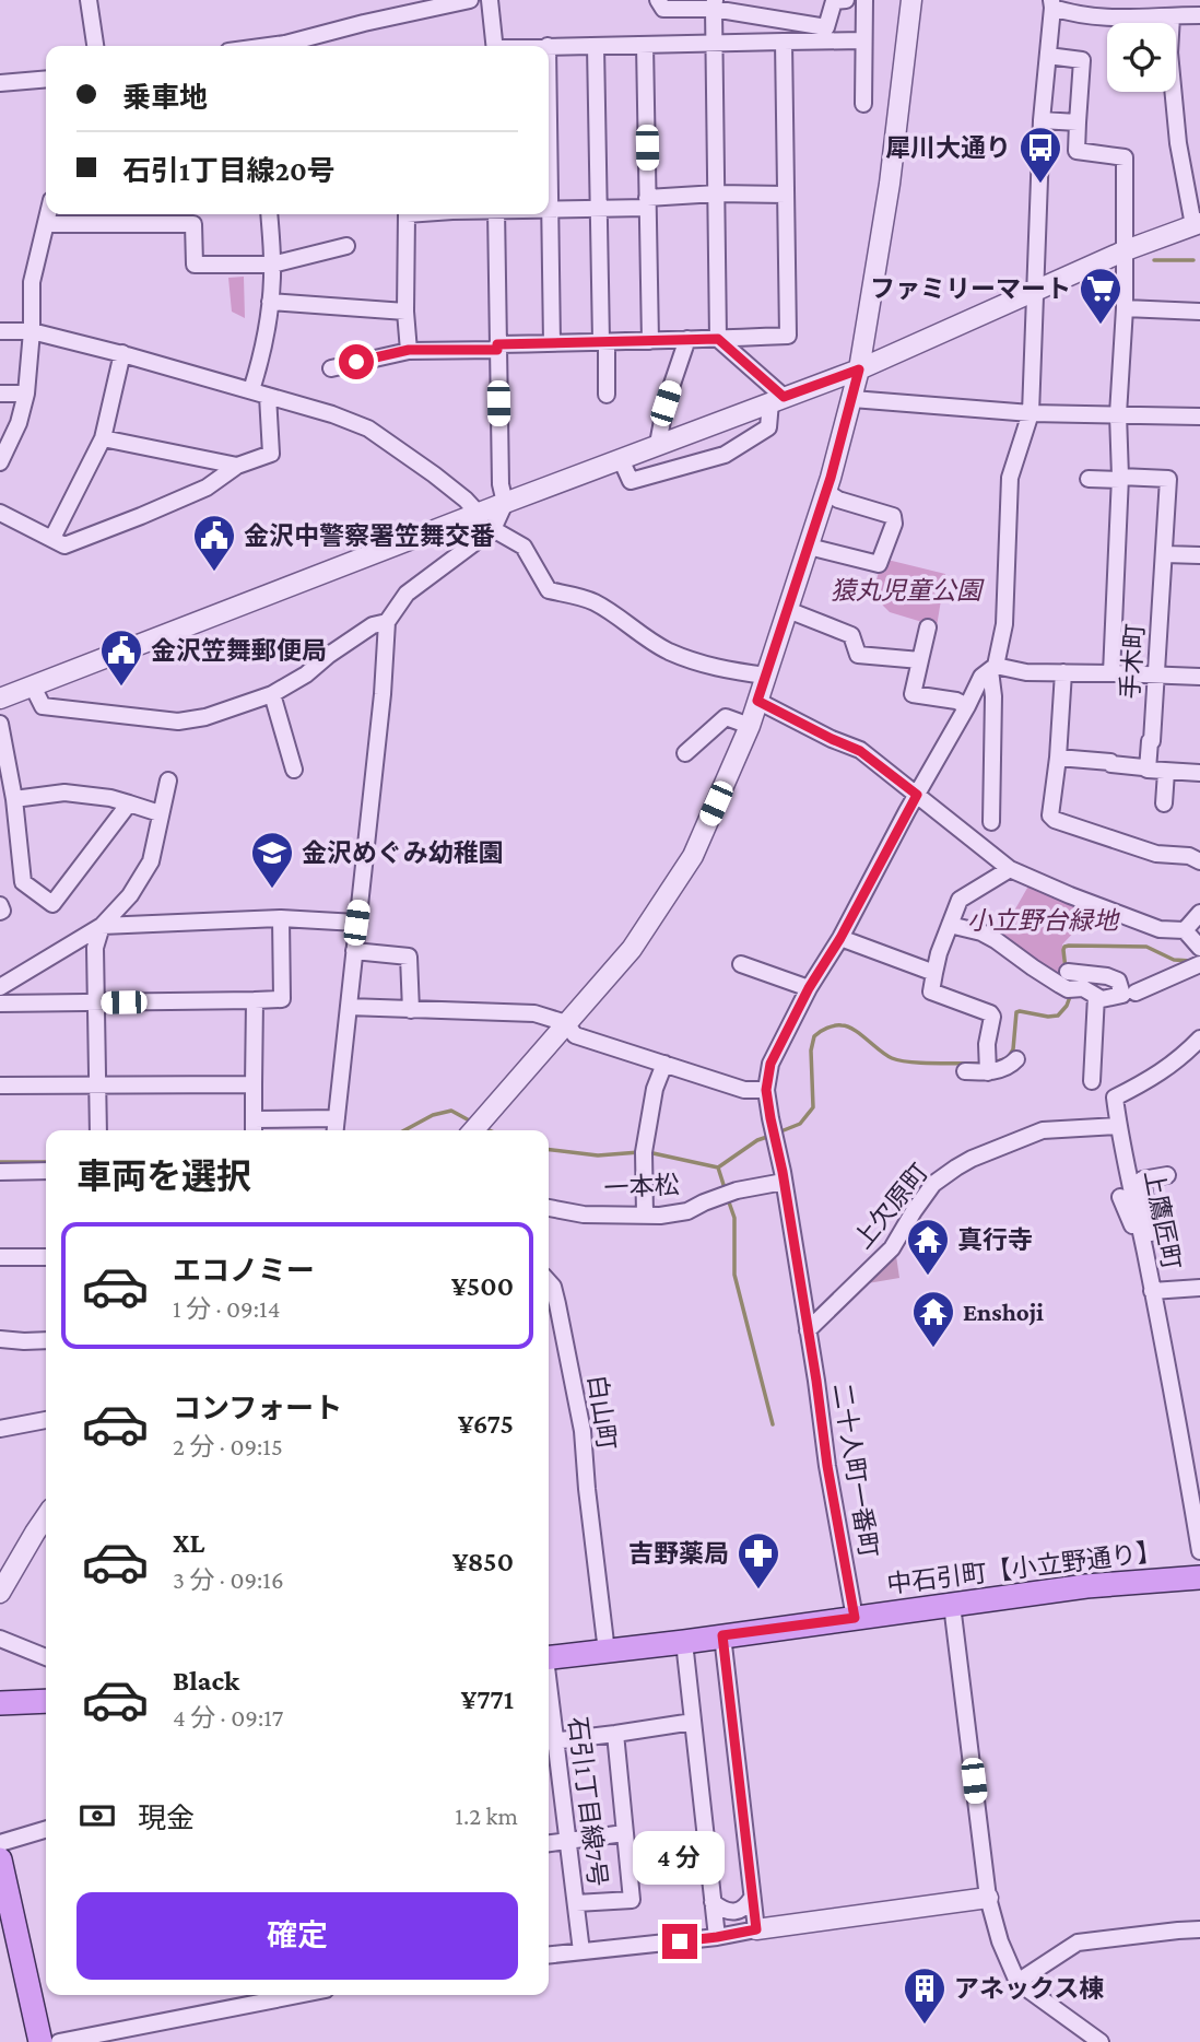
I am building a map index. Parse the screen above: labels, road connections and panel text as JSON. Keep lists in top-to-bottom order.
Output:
{
  "streets": {
    "main road": ["中石引町【小立野通り】"],
    "street": [
      "手木町",
      "一本松",
      "上欠原町",
      "上鷹匠町",
      "白山町",
      "二十人町一番町",
      "石引1丁目線7号"
    ]
  },
  "crossings": [
    ["一本松", "二十人町一番町"],
    ["上欠原町", "上鷹匠町"],
    ["上欠原町", "二十人町一番町"],
    ["白山町", "中石引町【小立野通り】"],
    ["二十人町一番町", "中石引町【小立野通り】"]
  ],
  "parks": ["猿丸児童公園", "小立野台緑地"],
  "places": {
    "bus stop": ["犀川大通り"],
    "supermarket": ["ファミリーマート"],
    "public building": ["金沢中警察署笠舞交番", "金沢笠舞郵便局"],
    "school or university": ["金沢めぐみ幼稚園"],
    "temple": ["真行寺", "Enshoji"],
    "pharmacy": ["吉野薬局"],
    "building": ["アネックス棟"]
  },
  "page": {
    "banner": ["乗車地", "石引1丁目線20号"],
    "heading": "車両を選択",
    "list": [
      {
        "name": "エコノミー",
        "note": "1 分 · 09:14",
        "value": "¥500"
      },
      {
        "name": "コンフォート",
        "note": "2 分 · 09:15",
        "value": "¥675"
      },
      {
        "name": "XL",
        "note": "3 分 · 09:16",
        "value": "¥850"
      },
      {
        "name": "Black",
        "note": "4 分 · 09:17",
        "value": "¥771"
      }
    ],
    "pay": ["現金", "1.2 km"],
    "bubble": "4 分",
    "buttons": "確定"
  }
}
